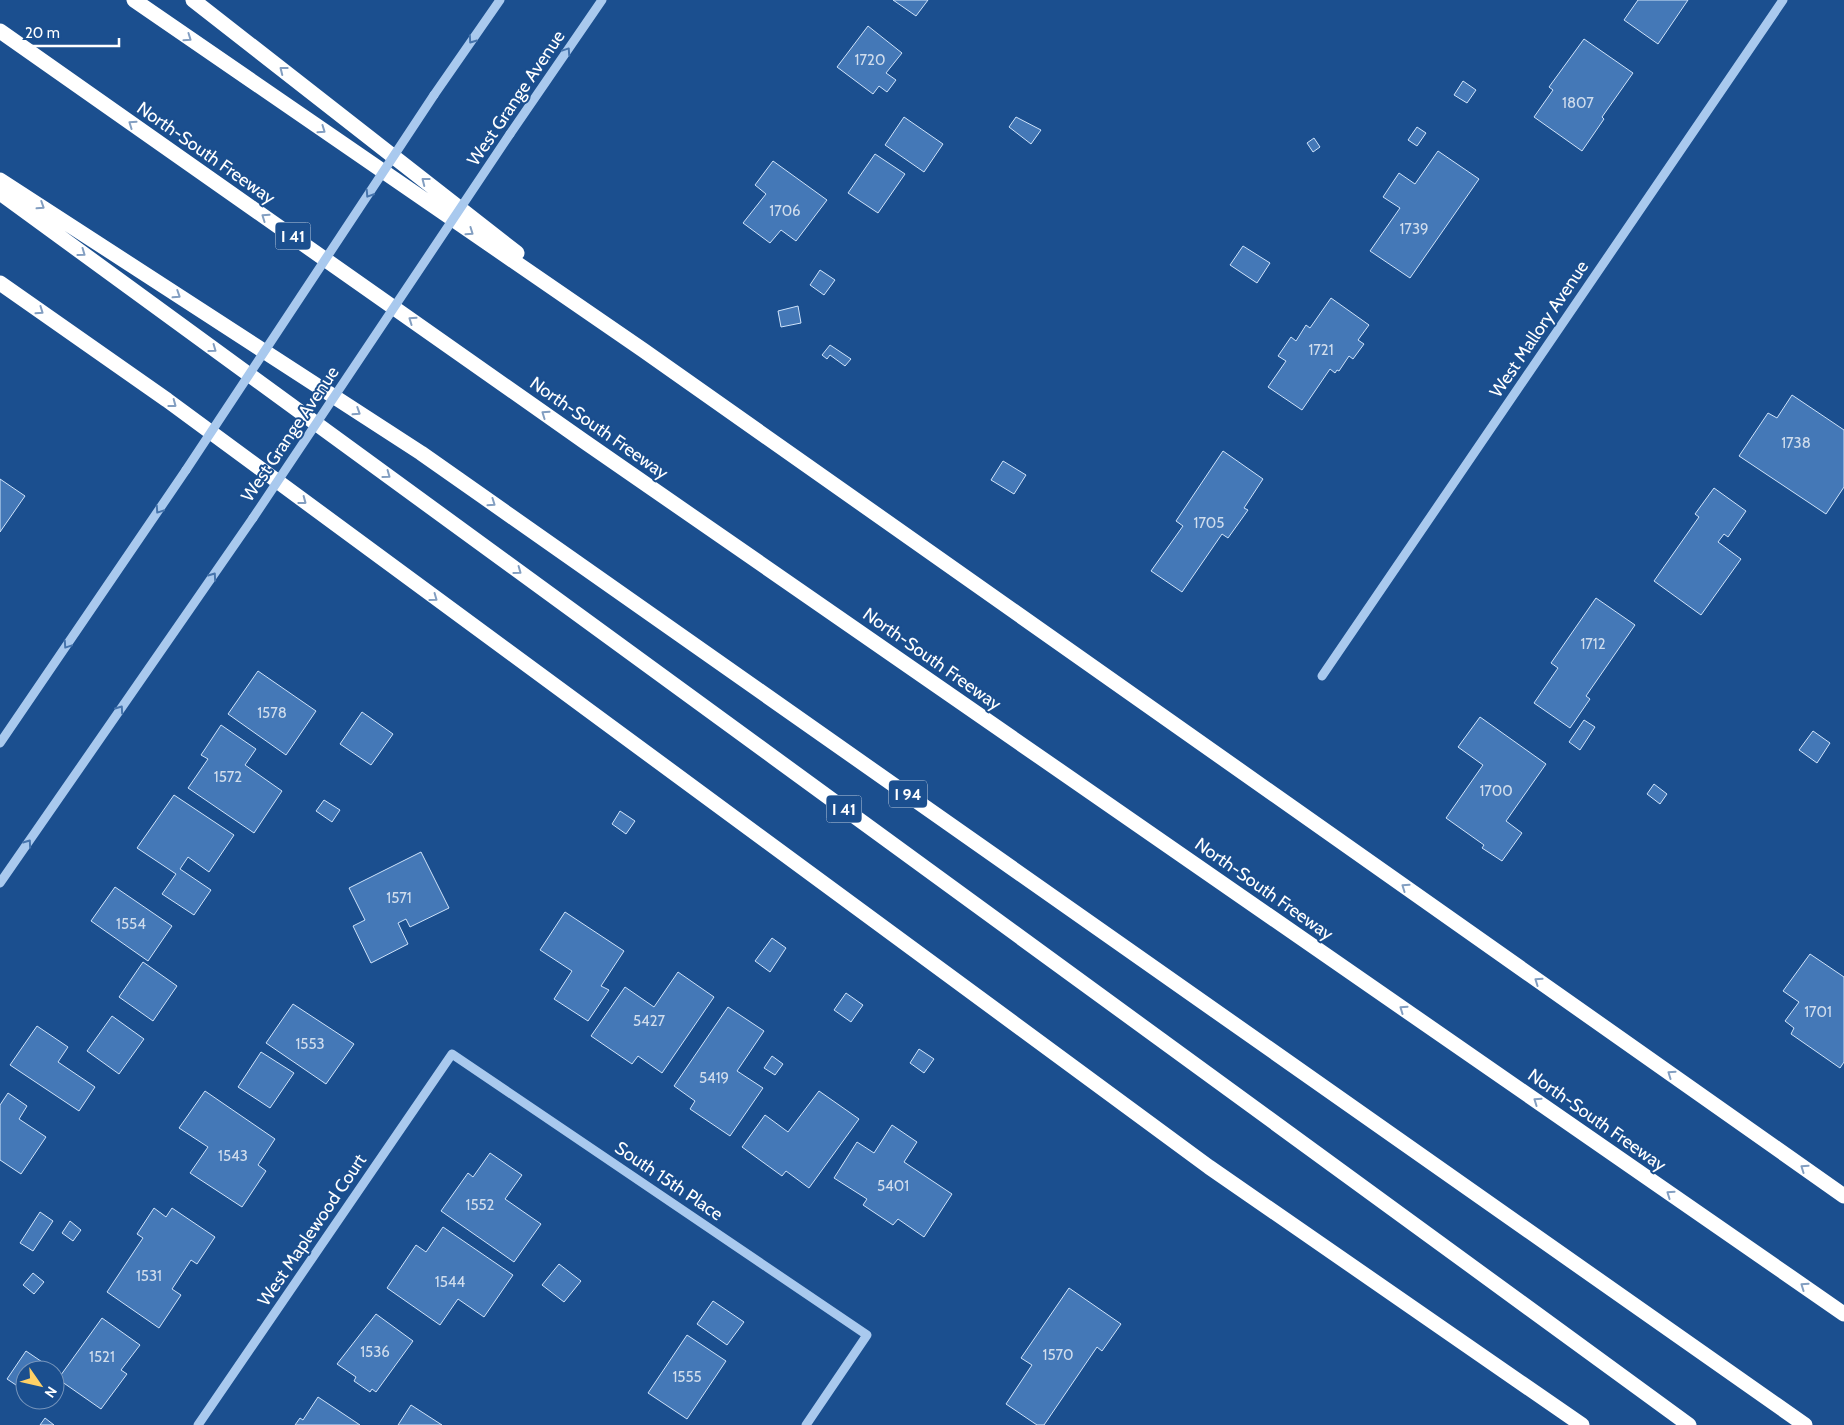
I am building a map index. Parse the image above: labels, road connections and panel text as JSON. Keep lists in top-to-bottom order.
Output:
{
  "streets": {
    "highway": ["North-South Freeway", "I 41", "I 94"],
    "street": [
      "West Grange Avenue",
      "West Mallory Avenue",
      "South 15th Place",
      "West Maplewood Court"
    ]
  },
  "crossings": [
    ["South 15th Place", "West Maplewood Court"]
  ],
  "one_way": ["West Grange Avenue"],
  "house_numbers": [
    "1720",
    "1807",
    "1706",
    "1739",
    "1721",
    "1738",
    "1705",
    "1712",
    "1578",
    "1572",
    "1700",
    "1571",
    "1554",
    "1701",
    "5427",
    "1553",
    "5419",
    "1543",
    "5401",
    "1552",
    "1531",
    "1544",
    "1536",
    "1570",
    "1521",
    "1555"
  ],
  "scale_bar": "20 m",
  "north": "bottom right"
}
